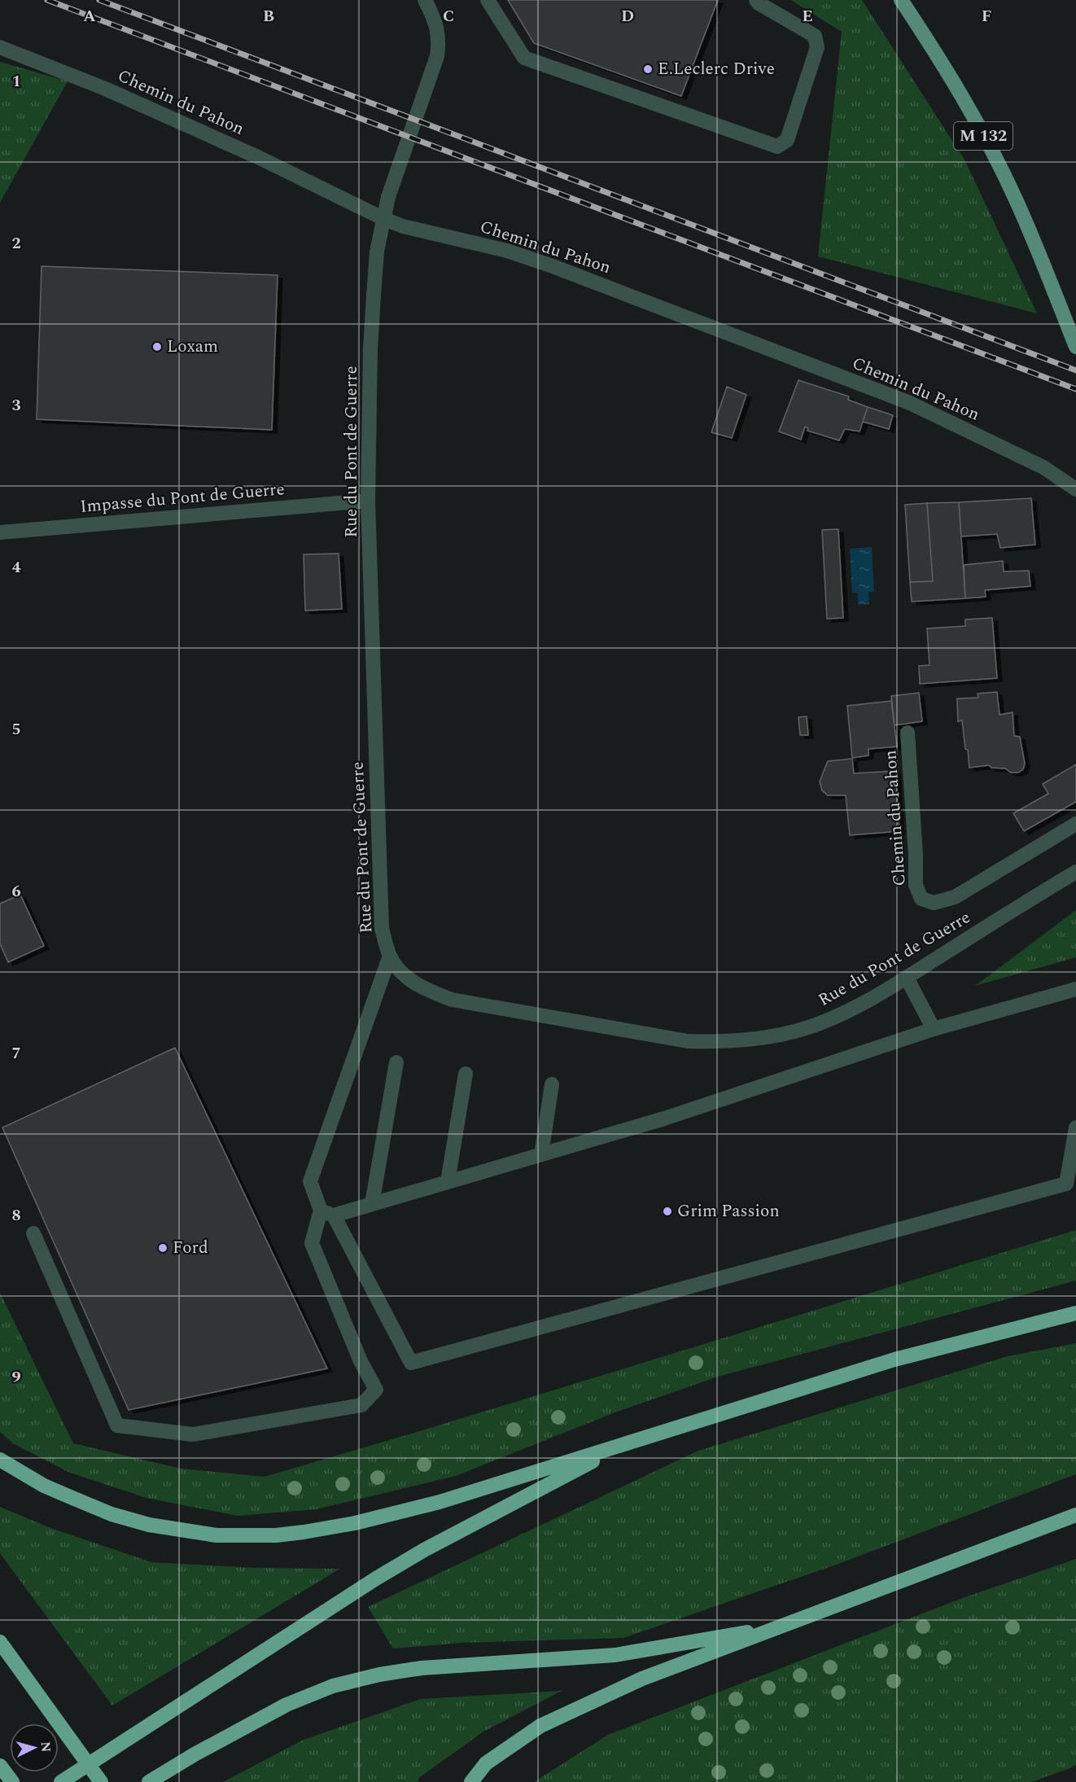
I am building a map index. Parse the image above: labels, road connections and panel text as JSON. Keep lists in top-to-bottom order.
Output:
{
  "streets": {
    "main road": ["M 132"],
    "street": ["Chemin du Pahon", "Rue du Pont de Guerre", "Impasse du Pont de Guerre"]
  },
  "crossings": [
    ["Chemin du Pahon", "Rue du Pont de Guerre"],
    ["Rue du Pont de Guerre", "Impasse du Pont de Guerre"]
  ],
  "places": [
    "E.Leclerc Drive",
    "Loxam",
    "Grim Passion",
    "Ford"
  ],
  "north": "right",
  "grid": {
    "columns": [
      "A",
      "B",
      "C",
      "D",
      "E",
      "F"
    ],
    "rows": [
      "1",
      "2",
      "3",
      "4",
      "5",
      "6",
      "7",
      "8",
      "9"
    ]
  }
}
